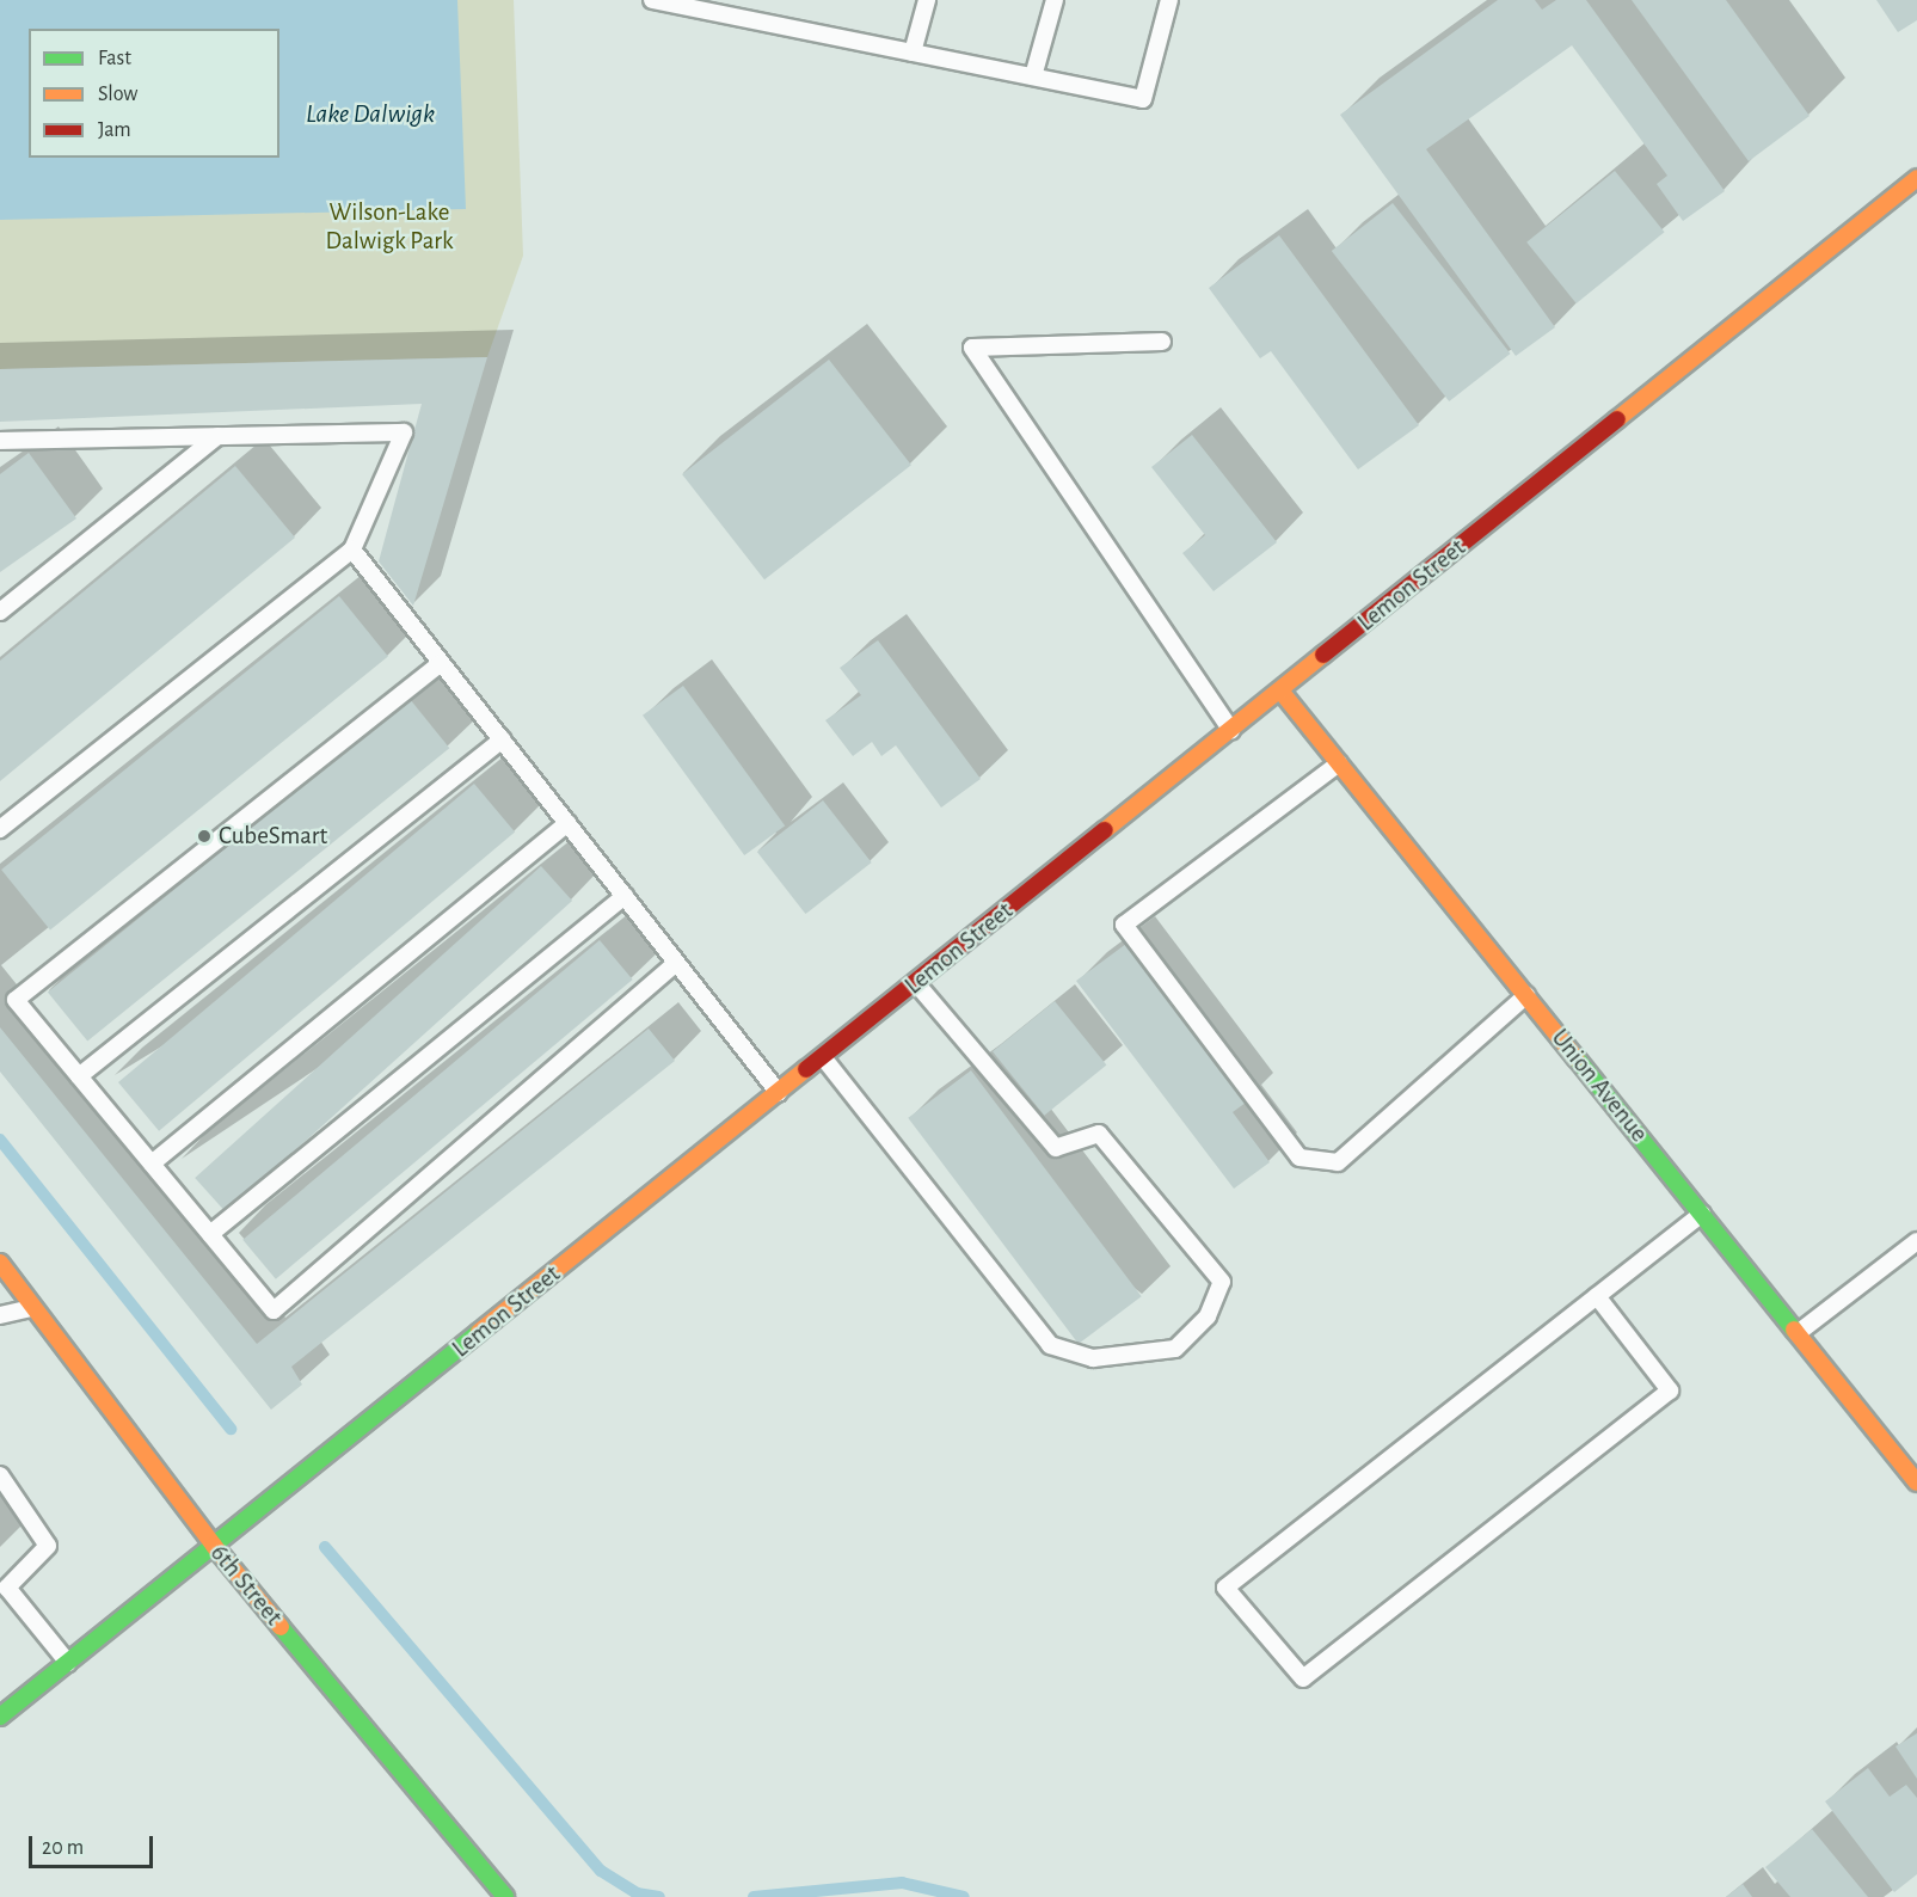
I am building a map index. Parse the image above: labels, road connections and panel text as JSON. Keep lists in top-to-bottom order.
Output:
{
  "streets": {
    "street": ["Lemon Street", "Union Avenue", "6th Street"]
  },
  "crossings": [
    ["Lemon Street", "Union Avenue"],
    ["Lemon Street", "6th Street"]
  ],
  "water": ["Lake Dalwigk"],
  "parks": ["Wilson-Lake Dalwigk Park"],
  "places": ["CubeSmart"],
  "legend": ["Fast", "Slow", "Jam"],
  "scale_bar": "20 m"
}
